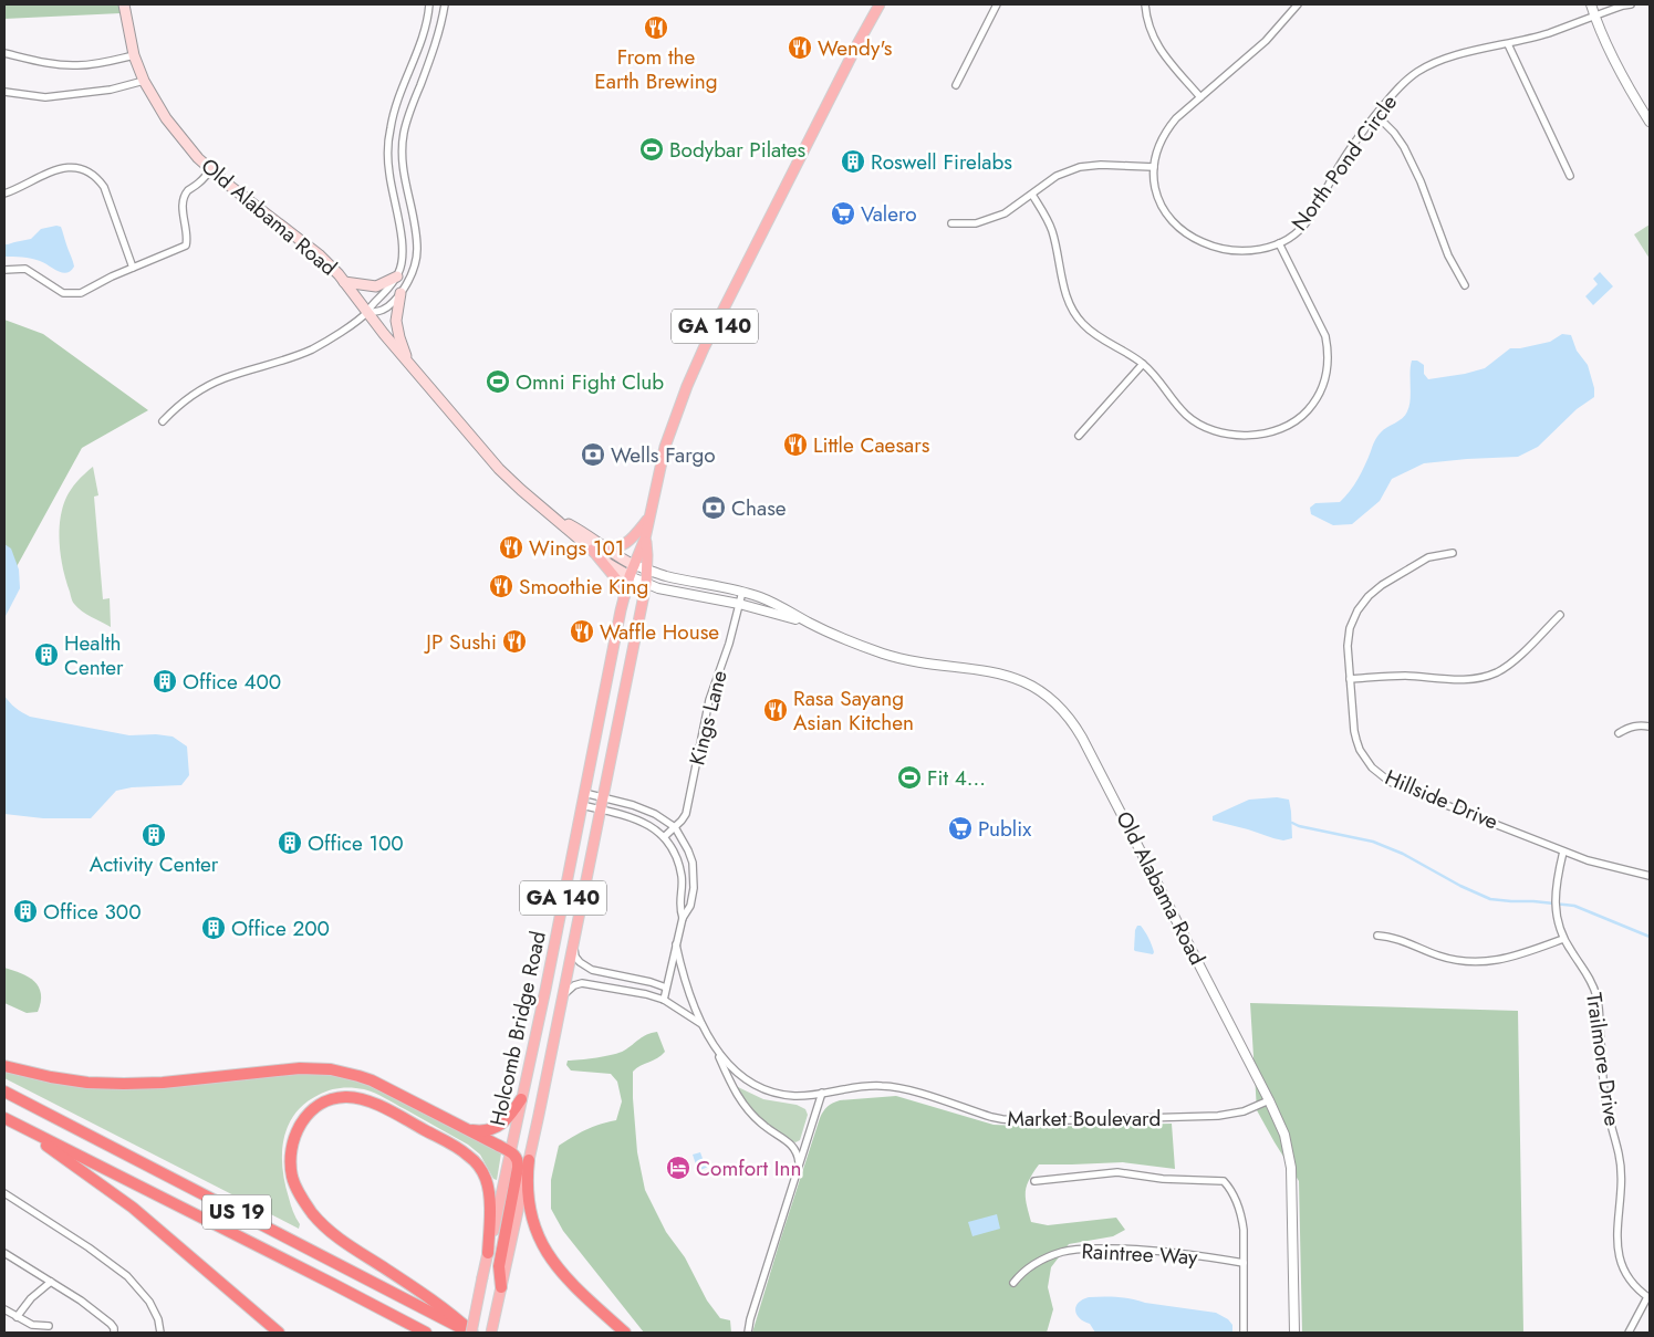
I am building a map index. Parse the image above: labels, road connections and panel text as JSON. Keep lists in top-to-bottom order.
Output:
{
  "streets": {
    "highway": ["US 19"],
    "main road": ["Old Alabama Road", "GA 140", "Holcomb Bridge Road"],
    "street": [
      "North Pond Circle",
      "Kings Lane",
      "Hillside Drive",
      "Trailmore Drive",
      "Market Boulevard",
      "Raintree Way"
    ]
  },
  "crossings": [
    ["Old Alabama Road", "Kings Lane"],
    ["Old Alabama Road", "Holcomb Bridge Road"],
    ["Old Alabama Road", "Market Boulevard"],
    ["Kings Lane", "Market Boulevard"],
    ["Hillside Drive", "Trailmore Drive"],
    ["Holcomb Bridge Road", "Market Boulevard"],
    ["Holcomb Bridge Road", "US 19"]
  ],
  "places": {
    "restaurant": [
      "From the Earth Brewing",
      "Wendy's",
      "Little Caesars",
      "Wings 101",
      "Smoothie King",
      "Waffle House",
      "JP Sushi",
      "Rasa Sayang Asian Kitchen"
    ],
    "sports": ["Bodybar Pilates", "Omni Fight Club", "Fit 4..."],
    "building": [
      "Roswell Firelabs",
      "Health Center",
      "Office 400",
      "Activity Center",
      "Office 100",
      "Office 300",
      "Office 200"
    ],
    "supermarket": ["Valero", "Publix"],
    "bank": ["Wells Fargo", "Chase"],
    "hotel": ["Comfort Inn"]
  }
}
